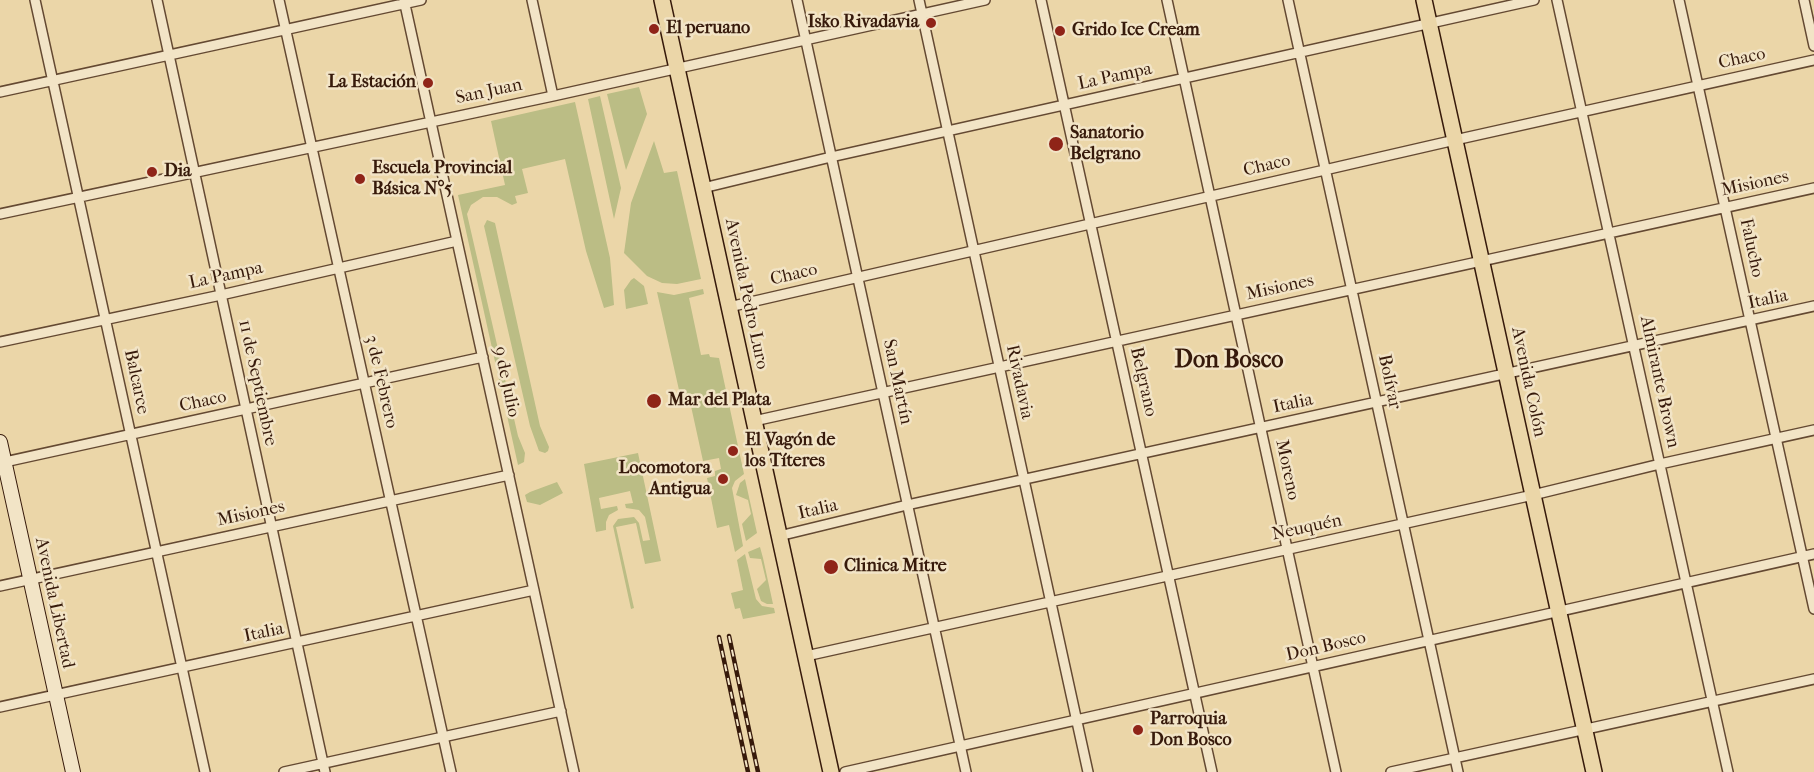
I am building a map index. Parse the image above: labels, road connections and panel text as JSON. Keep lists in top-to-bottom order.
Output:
{
  "streets": {
    "main road": ["Avenida Pedro Luro", "Avenida Colón", "Avenida Libertad"],
    "street": [
      "Chaco",
      "La Pampa",
      "San Juan",
      "Misiones",
      "Falucho",
      "Italia",
      "Balcarce",
      "3 de Febrero",
      "9 de Julio",
      "San Martín",
      "Rivadavia",
      "Belgrano",
      "Bolívar",
      "Almirante Brown",
      "11 de Septiembre",
      "Moreno",
      "Neuquén",
      "Don Bosco"
    ]
  },
  "crossings": [
    ["Chaco", "Falucho"],
    ["Chaco", "Avenida Pedro Luro"],
    ["Chaco", "Balcarce"],
    ["Chaco", "3 de Febrero"],
    ["Chaco", "9 de Julio"],
    ["Chaco", "San Martín"],
    ["Chaco", "Rivadavia"],
    ["Chaco", "Belgrano"],
    ["Chaco", "Bolívar"],
    ["Chaco", "Avenida Colón"],
    ["Chaco", "Almirante Brown"],
    ["Chaco", "11 de Septiembre"],
    ["Chaco", "Moreno"],
    ["Chaco", "Avenida Libertad"],
    ["La Pampa", "Avenida Pedro Luro"],
    ["La Pampa", "Balcarce"],
    ["La Pampa", "3 de Febrero"],
    ["La Pampa", "9 de Julio"],
    ["La Pampa", "San Martín"],
    ["La Pampa", "Rivadavia"],
    ["La Pampa", "Belgrano"],
    ["La Pampa", "Bolívar"],
    ["La Pampa", "Avenida Colón"],
    ["La Pampa", "11 de Septiembre"],
    ["La Pampa", "Moreno"],
    ["San Juan", "Avenida Pedro Luro"],
    ["San Juan", "Balcarce"],
    ["San Juan", "3 de Febrero"],
    ["San Juan", "9 de Julio"],
    ["San Juan", "San Martín"],
    ["San Juan", "Rivadavia"],
    ["San Juan", "11 de Septiembre"],
    ["Misiones", "Falucho"],
    ["Misiones", "Avenida Pedro Luro"],
    ["Misiones", "Balcarce"],
    ["Misiones", "3 de Febrero"],
    ["Misiones", "9 de Julio"],
    ["Misiones", "San Martín"],
    ["Misiones", "Rivadavia"],
    ["Misiones", "Belgrano"],
    ["Misiones", "Bolívar"],
    ["Misiones", "Avenida Colón"],
    ["Misiones", "Almirante Brown"],
    ["Misiones", "11 de Septiembre"],
    ["Misiones", "Moreno"],
    ["Misiones", "Avenida Libertad"],
    ["Falucho", "Italia"],
    ["Falucho", "Neuquén"],
    ["Falucho", "Don Bosco"],
    ["Avenida Pedro Luro", "Italia"],
    ["Avenida Pedro Luro", "Neuquén"],
    ["Italia", "Balcarce"],
    ["Italia", "3 de Febrero"],
    ["Italia", "9 de Julio"],
    ["Italia", "San Martín"],
    ["Italia", "Rivadavia"],
    ["Italia", "Belgrano"],
    ["Italia", "Bolívar"],
    ["Italia", "Avenida Colón"],
    ["Italia", "Almirante Brown"],
    ["Italia", "11 de Septiembre"],
    ["Italia", "Moreno"],
    ["Italia", "Avenida Libertad"],
    ["San Martín", "Neuquén"],
    ["San Martín", "Don Bosco"],
    ["Rivadavia", "Neuquén"],
    ["Rivadavia", "Don Bosco"],
    ["Belgrano", "Neuquén"],
    ["Belgrano", "Don Bosco"],
    ["Bolívar", "Neuquén"],
    ["Bolívar", "Don Bosco"],
    ["Avenida Colón", "Neuquén"],
    ["Avenida Colón", "Don Bosco"],
    ["Almirante Brown", "Neuquén"],
    ["Almirante Brown", "Don Bosco"],
    ["Moreno", "Neuquén"],
    ["Moreno", "Don Bosco"]
  ],
  "districts": ["Don Bosco"],
  "places": [
    "Isko Rivadavia",
    "El peruano",
    "Grido Ice Cream",
    "La Estación",
    "Sanatorio Belgrano",
    "Dia",
    "Escuela Provincial Básica N°5",
    "Mar del Plata",
    "El Vagón de los Títeres",
    "Locomotora Antigua",
    "Clinica Mitre",
    "Parroquia Don Bosco"
  ]
}
